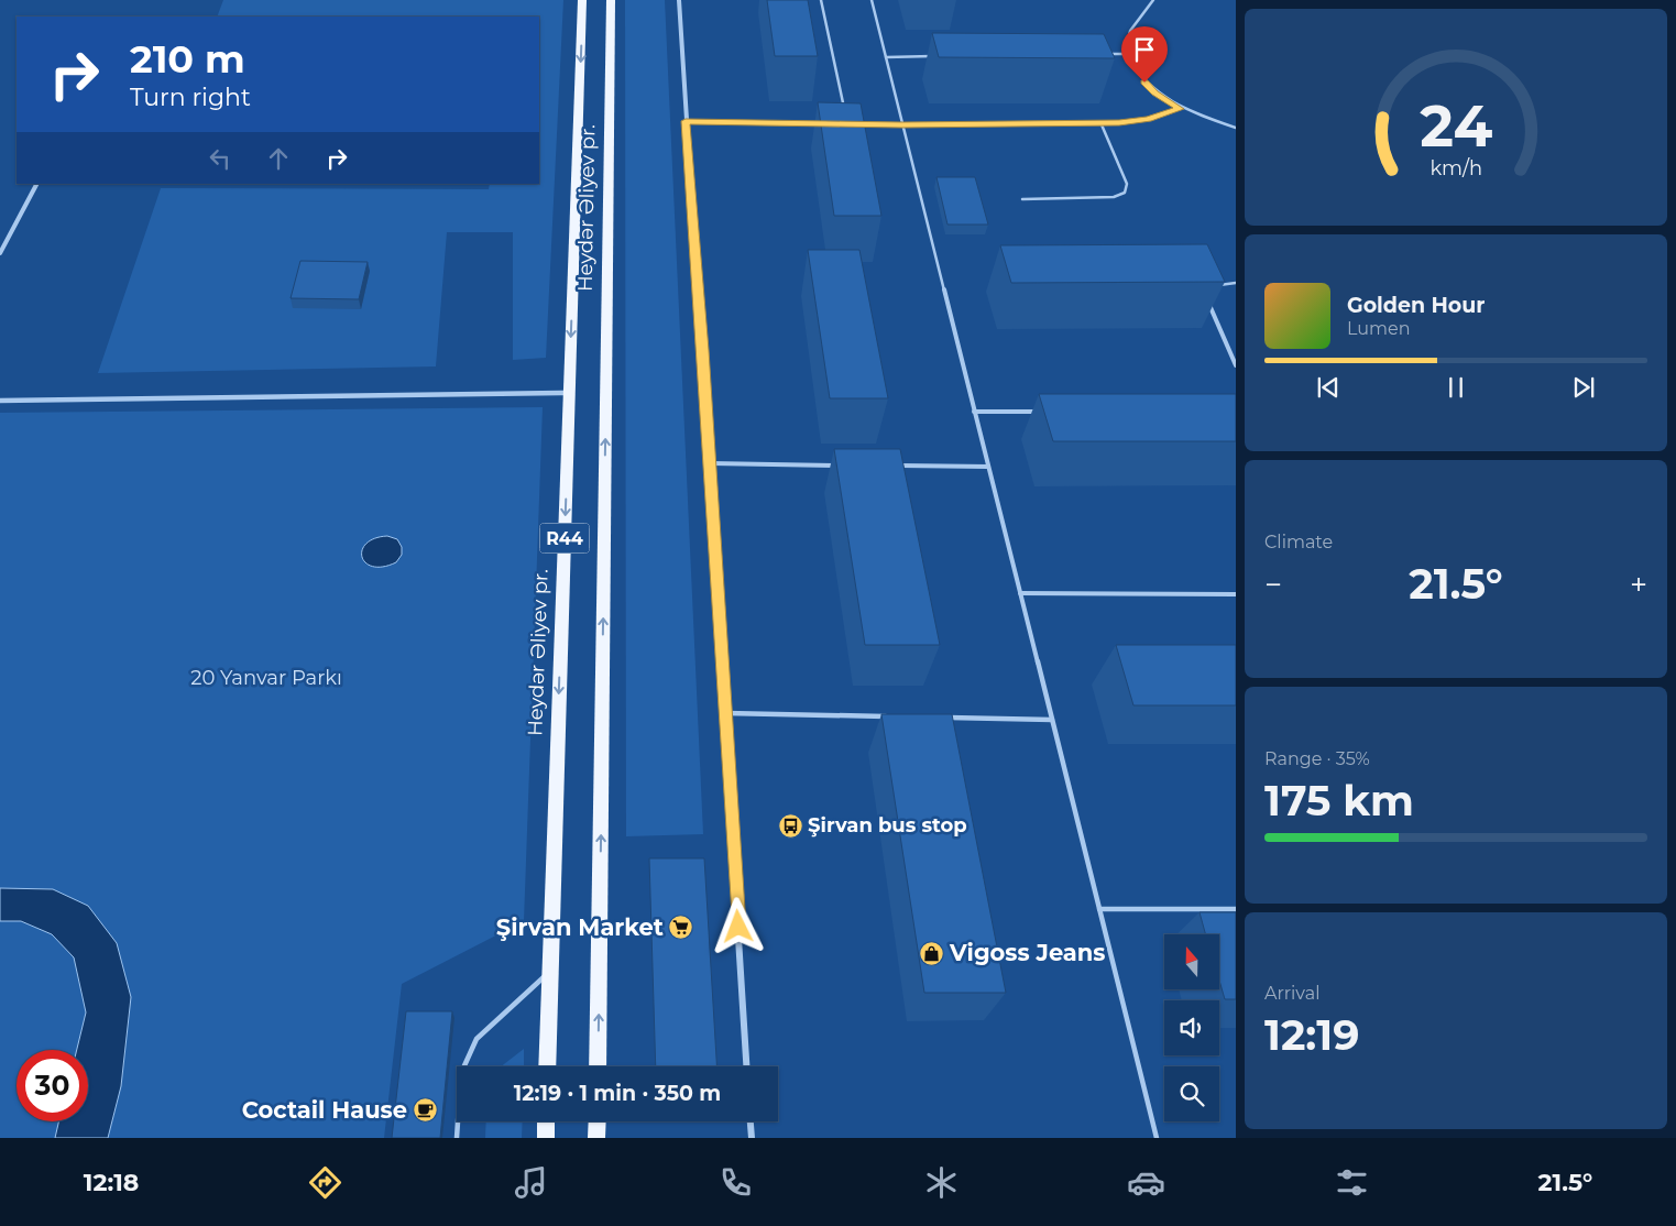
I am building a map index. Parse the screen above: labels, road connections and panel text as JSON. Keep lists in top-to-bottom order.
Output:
{
  "streets": {
    "main road": ["Heydər Əliyev pr.", "R44"]
  },
  "parks": ["20 Yanvar Parkı"],
  "places": {
    "bus stop": ["Şirvan bus stop"],
    "supermarket": ["Şirvan Market"],
    "shop": ["Vigoss Jeans"],
    "cafe": ["Coctail Hause"]
  },
  "north": "top",
  "page": {
    "turn": ["210 m", "Turn right"],
    "song": ["Golden Hour", "Lumen"],
    "tile": [
      "Climate",
      ["Range · 35%", "175 km"],
      ["Arrival", "12:19"]
    ],
    "heat": ["−", "21.5°", "+"],
    "limit": "30",
    "trip": "12:19 · 1 min · 350 m",
    "tabs": ["12:18", "21.5°"],
    "gauge": ["24", "km/h"]
  }
}
